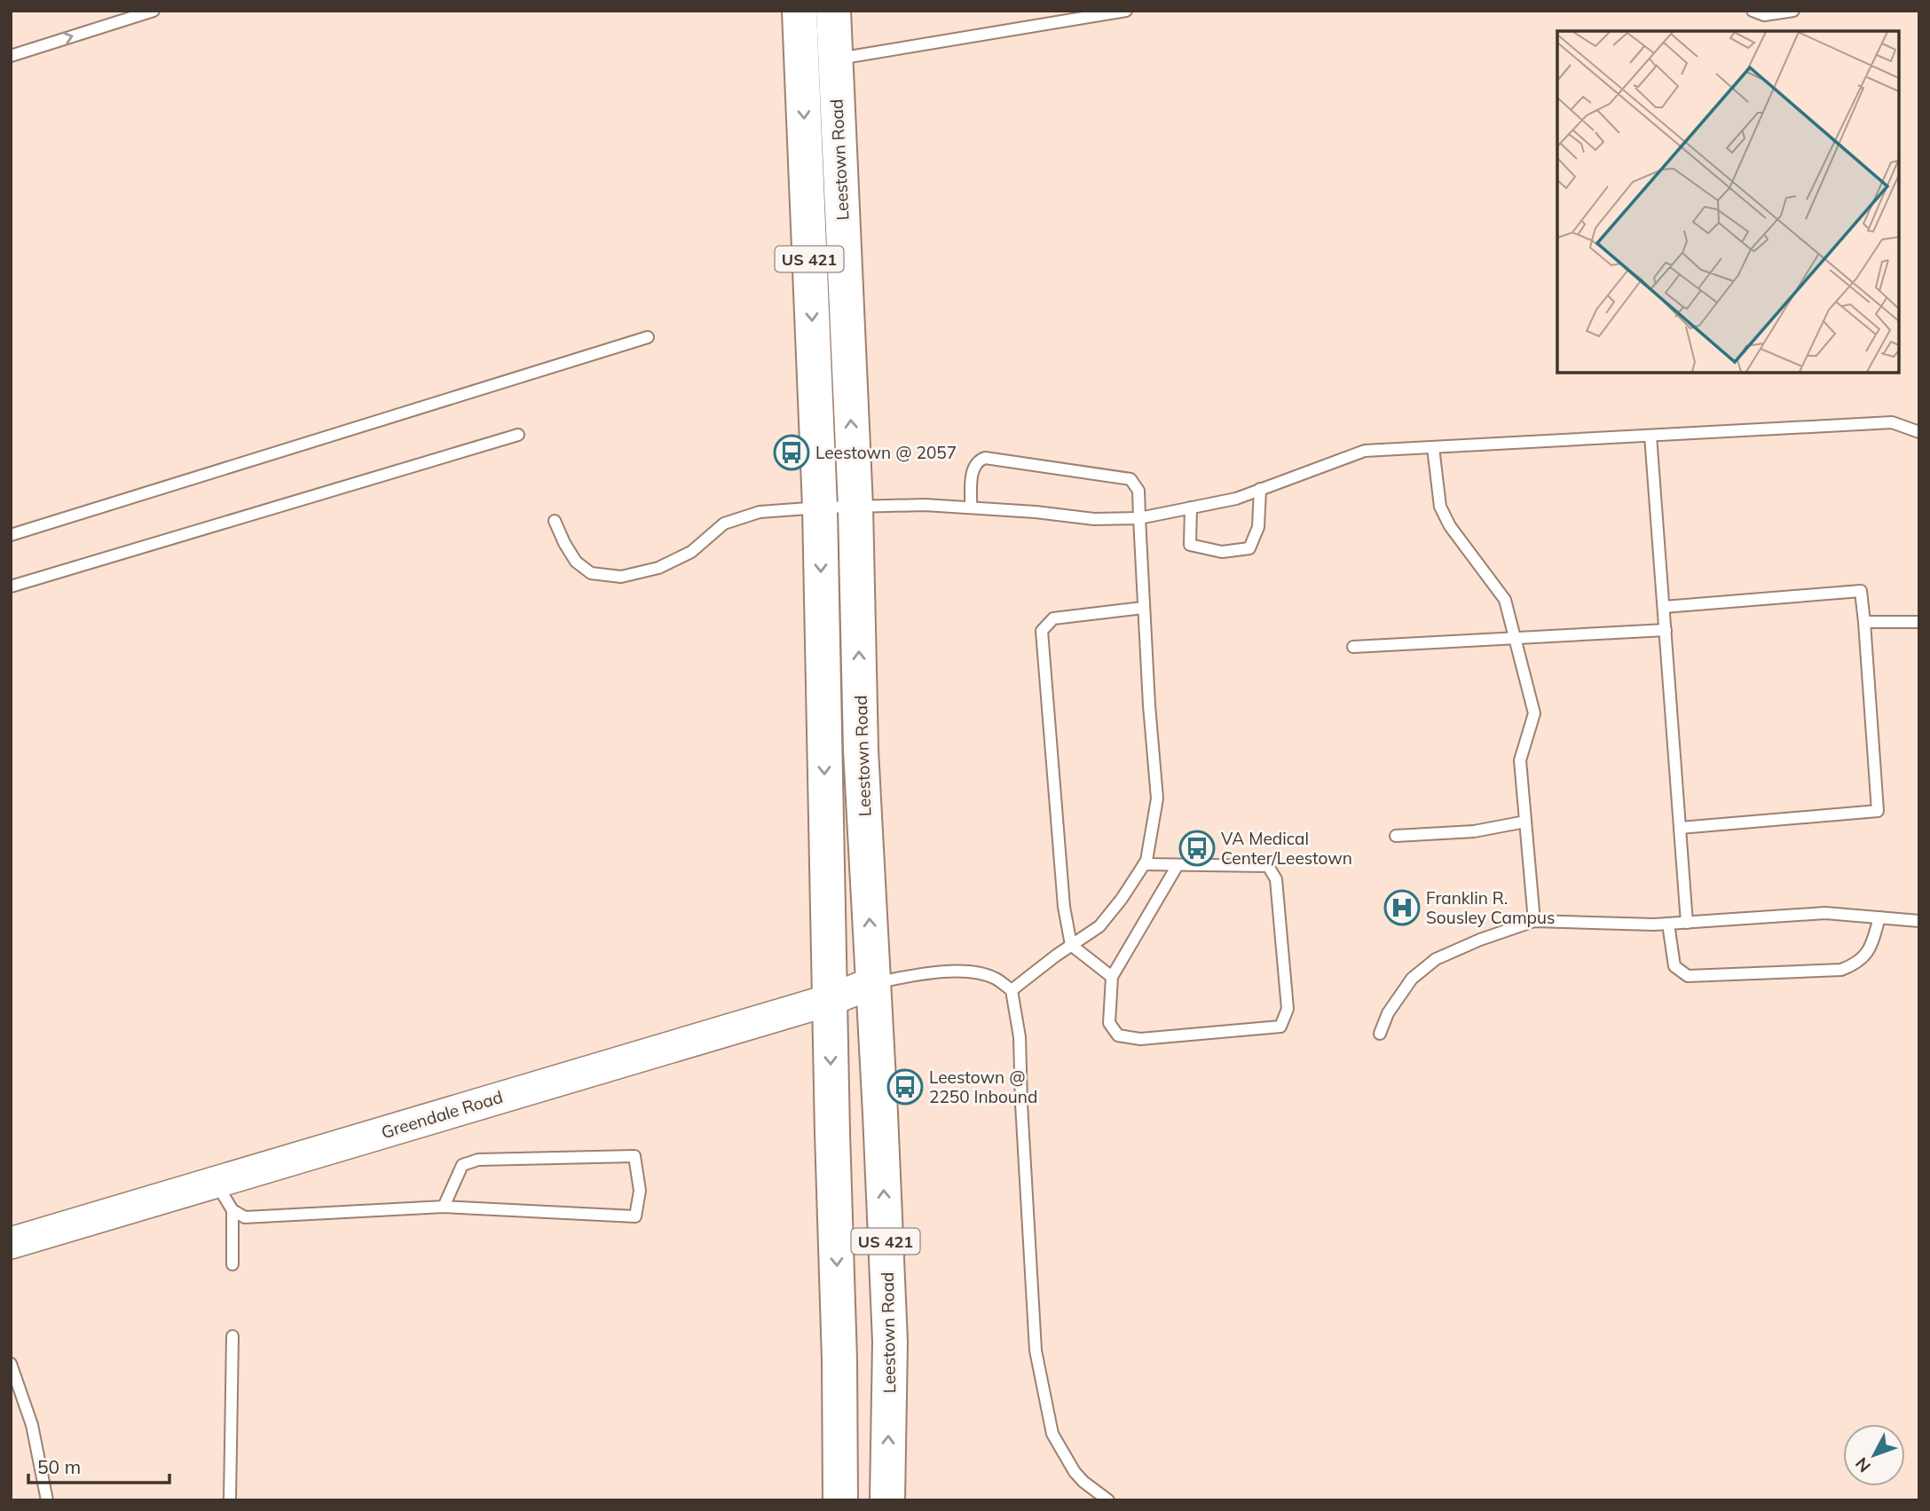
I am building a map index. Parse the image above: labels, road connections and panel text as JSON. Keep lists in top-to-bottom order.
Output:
{
  "streets": {
    "main road": ["Leestown Road", "US 421"],
    "street": ["Greendale Road"]
  },
  "crossings": [
    ["Leestown Road", "Greendale Road"]
  ],
  "places": {
    "bus stop": ["Leestown @ 2057", "VA Medical Center/Leestown", "Leestown @ 2250 Inbound"],
    "hospital": ["Franklin R. Sousley Campus"]
  },
  "scale_bar": "50 m",
  "north": "bottom left"
}
